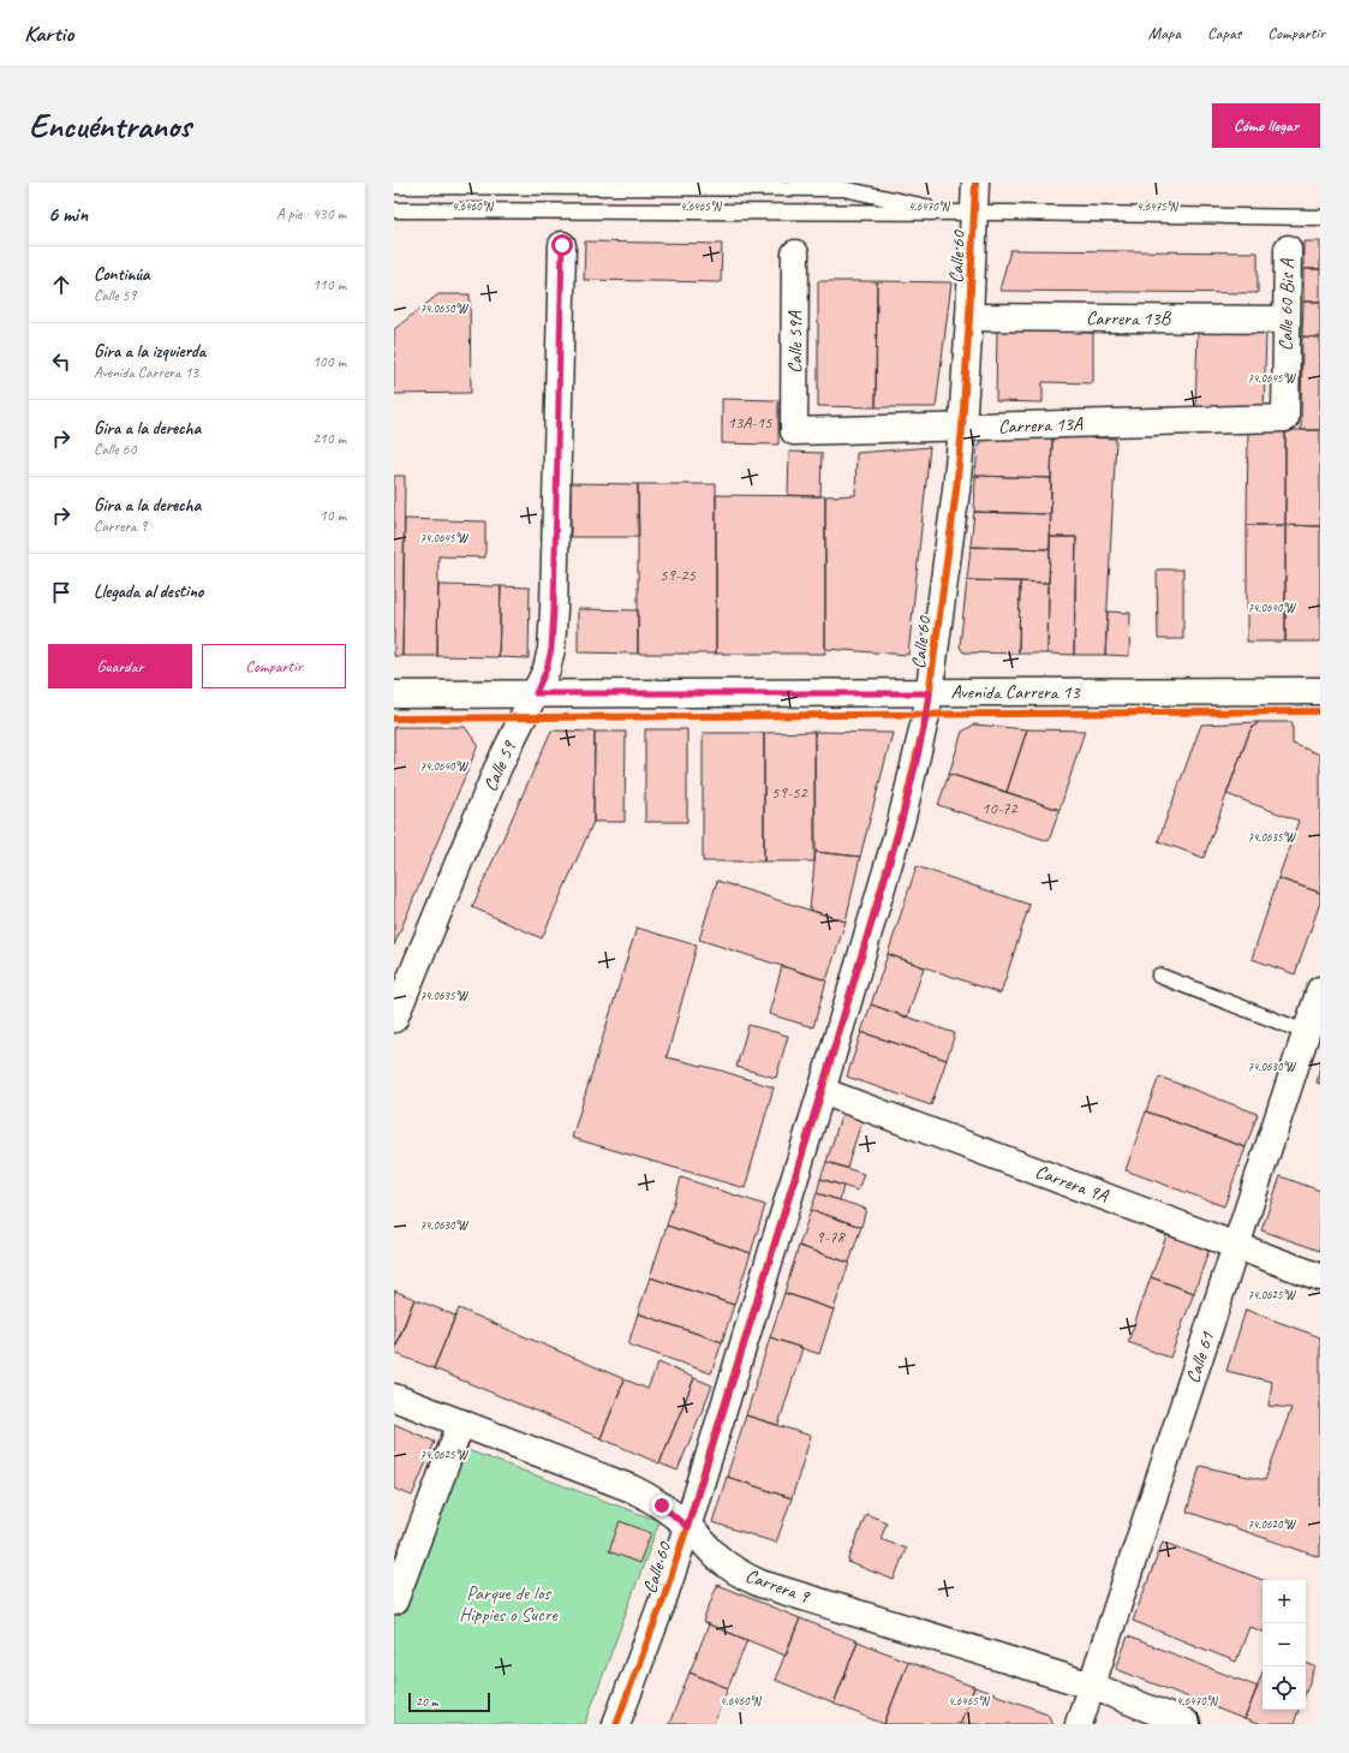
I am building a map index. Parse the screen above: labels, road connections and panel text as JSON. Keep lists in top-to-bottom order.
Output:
{
  "streets": {
    "street": [
      "Calle 60",
      "Calle 60 Bis A",
      "Carrera 13B",
      "Calle 59A",
      "Carrera 13A",
      "Avenida Carrera 13",
      "Calle 59",
      "Carrera 9A",
      "Calle 61",
      "Carrera 9"
    ]
  },
  "crossings": [
    ["Calle 60", "Carrera 13B"],
    ["Calle 60", "Carrera 13A"],
    ["Calle 60", "Avenida Carrera 13"],
    ["Calle 60", "Carrera 9A"],
    ["Calle 60", "Carrera 9"],
    ["Calle 60 Bis A", "Carrera 13B"],
    ["Calle 60 Bis A", "Carrera 13A"],
    ["Calle 59A", "Carrera 13A"],
    ["Avenida Carrera 13", "Calle 59"],
    ["Carrera 9A", "Calle 61"],
    ["Calle 61", "Carrera 9"]
  ],
  "parks": ["Parque de los Hippies o Sucre"],
  "house_numbers": [
    "13A-15",
    "59-25",
    "59-52",
    "10-72",
    "9-78"
  ],
  "scale_bar": "20 m",
  "page": {
    "header": "Kartio",
    "nav": ["Mapa", "Capas", "Compartir"],
    "buttons": [
      "Cómo llegar",
      ["Guardar", "Compartir"]
    ],
    "title": "Encuéntranos",
    "heading": ["6 min", "A pie · 430 m"],
    "list": [
      ["Continúa", "Calle 59", "110 m"],
      ["Gira a la izquierda", "Avenida Carrera 13", "100 m"],
      ["Gira a la derecha", "Calle 60", "210 m"],
      ["Gira a la derecha", "Carrera 9", "10 m"],
      "Llegada al destino"
    ],
    "map_buttons": ["+", "−"],
    "scale": "20 m"
  },
  "coordinates": [
    "4.6460°N",
    "4.6465°N",
    "4.6470°N",
    "4.6475°N",
    "74.0650°W",
    "74.0645°W",
    "74.0640°W",
    "74.0635°W",
    "74.0630°W",
    "74.0625°W",
    "74.0620°W"
  ]
}
